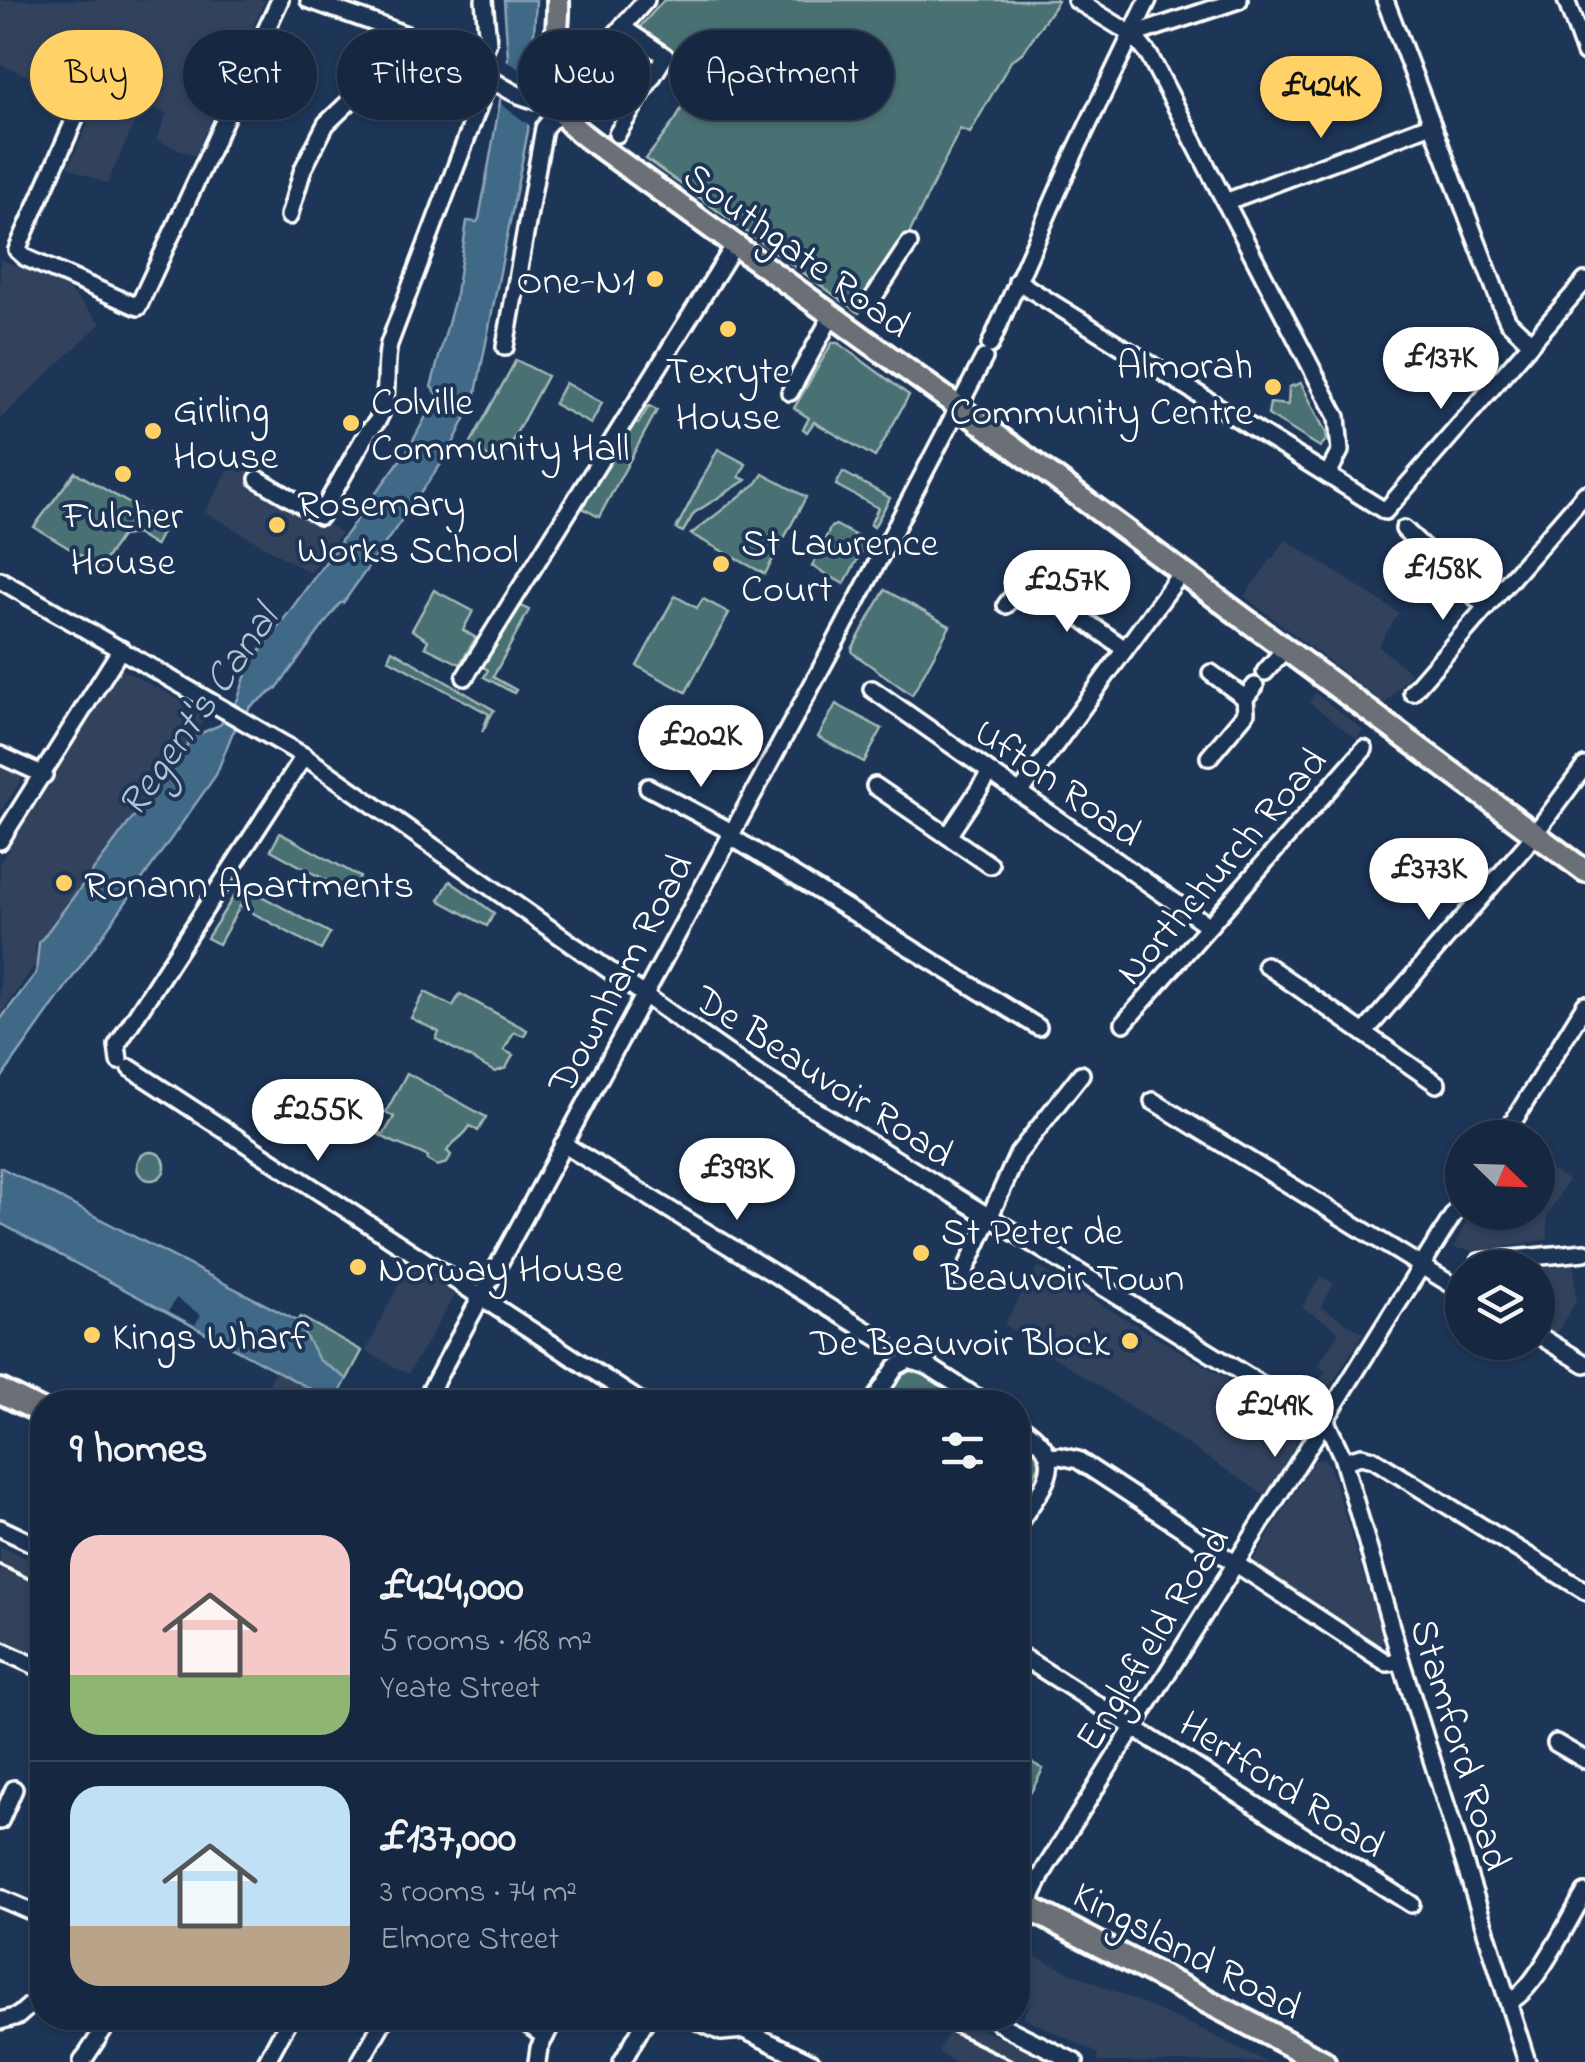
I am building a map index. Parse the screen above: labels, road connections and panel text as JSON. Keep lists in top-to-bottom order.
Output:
{
  "streets": {
    "highway": ["Kingsland Road"],
    "main road": ["Southgate Road"],
    "street": [
      "Ufton Road",
      "Northchurch Road",
      "Downham Road",
      "De Beauvoir Road",
      "Englefield Road",
      "Stamford Road",
      "Hertford Road"
    ]
  },
  "crossings": [
    ["Southgate Road", "Downham Road"],
    ["Ufton Road", "Northchurch Road"],
    ["Downham Road", "De Beauvoir Road"],
    ["De Beauvoir Road", "Englefield Road"],
    ["De Beauvoir Road", "Stamford Road"],
    ["Englefield Road", "Stamford Road"],
    ["Englefield Road", "Hertford Road"]
  ],
  "water": ["Regent's Canal"],
  "places": [
    "One-N1",
    "Texryte House",
    "Almorah Community Centre",
    "Colville Community Hall",
    "Girling House",
    "Fulcher House",
    "Rosemary Works School",
    "St Lawrence Court",
    "Ronann Apartments",
    "St Peter de Beauvoir Town",
    "Norway House",
    "Kings Wharf",
    "De Beauvoir Block"
  ],
  "north": "bottom right",
  "page": {
    "chip": [
      "Buy",
      "Rent",
      "Filters",
      "New",
      "Apartment"
    ],
    "price": [
      "£424K",
      "£137K",
      "£158K",
      "£257K",
      "£202K",
      "£373K",
      "£255K",
      "£393K",
      "£249K"
    ],
    "heading": "9 homes",
    "list": [
      {
        "name": "£424,000",
        "note": "5 rooms · 168 m² · Yeate Street"
      },
      {
        "name": "£137,000",
        "note": "3 rooms · 74 m² · Elmore Street"
      }
    ]
  }
}
